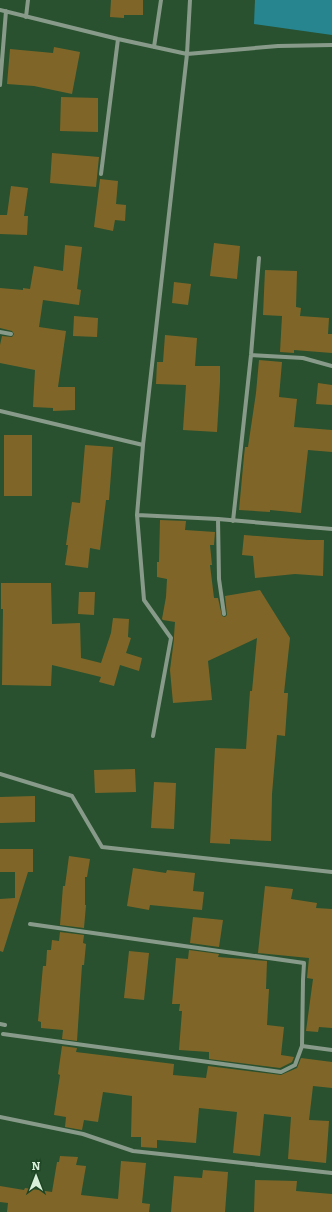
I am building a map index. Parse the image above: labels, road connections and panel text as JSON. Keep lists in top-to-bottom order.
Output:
{
  "north": "top"
}
